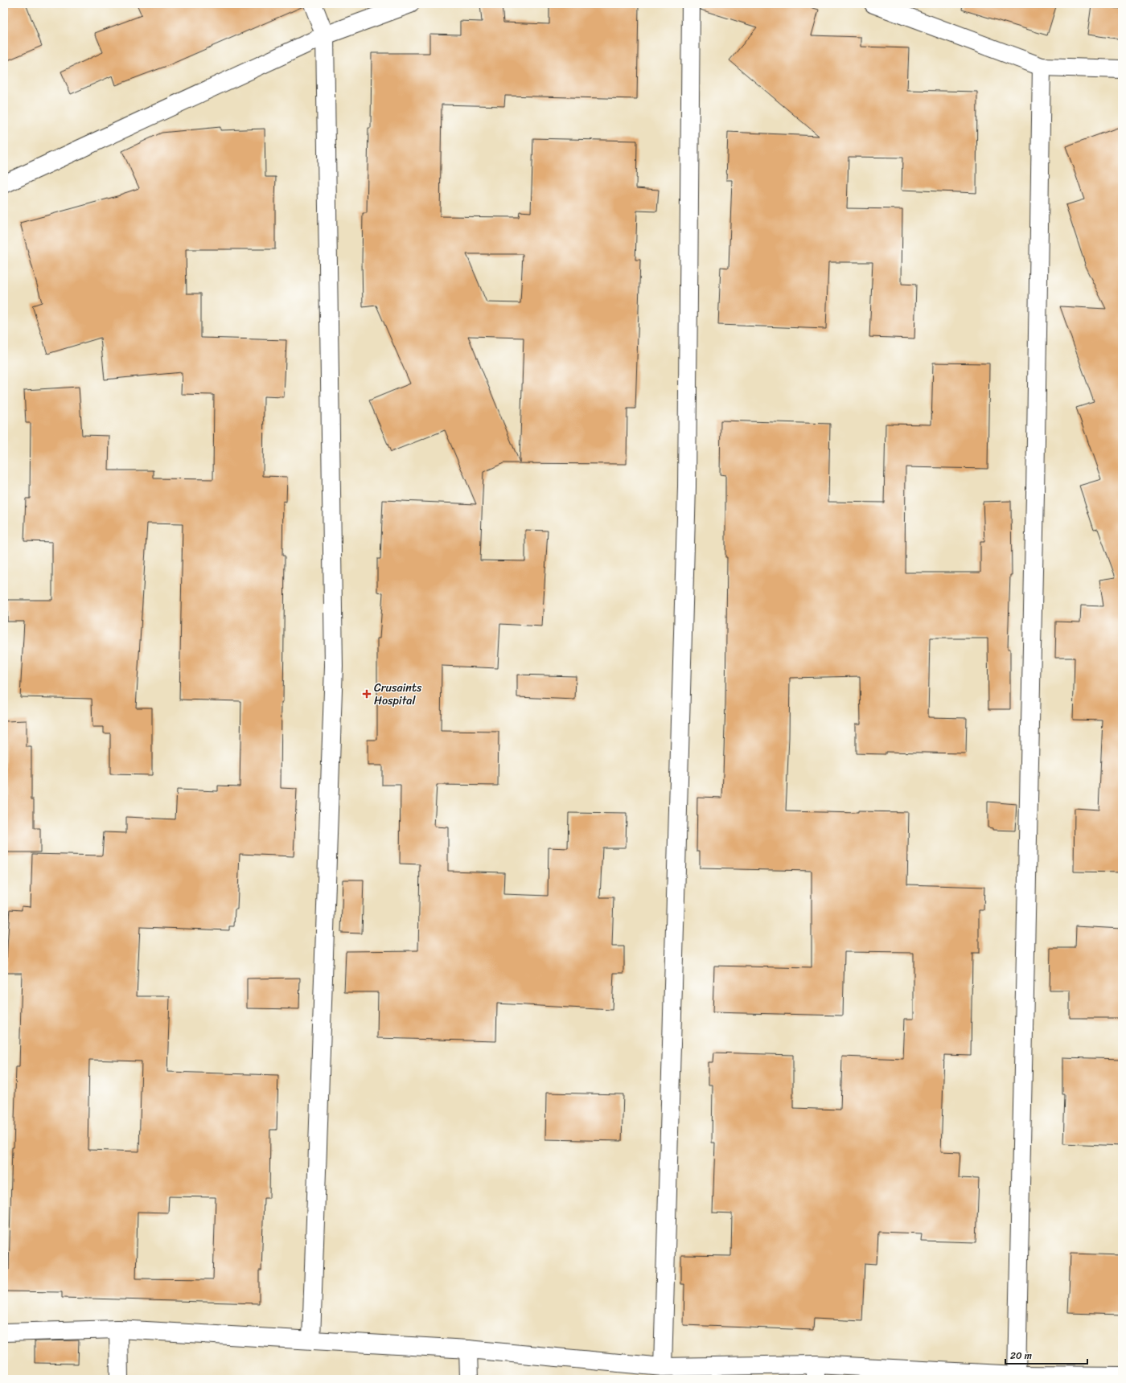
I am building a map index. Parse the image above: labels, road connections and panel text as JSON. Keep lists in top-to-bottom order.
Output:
{
  "places": {
    "health": ["Crusaints Hospital"]
  },
  "scale_bar": "20 m"
}
